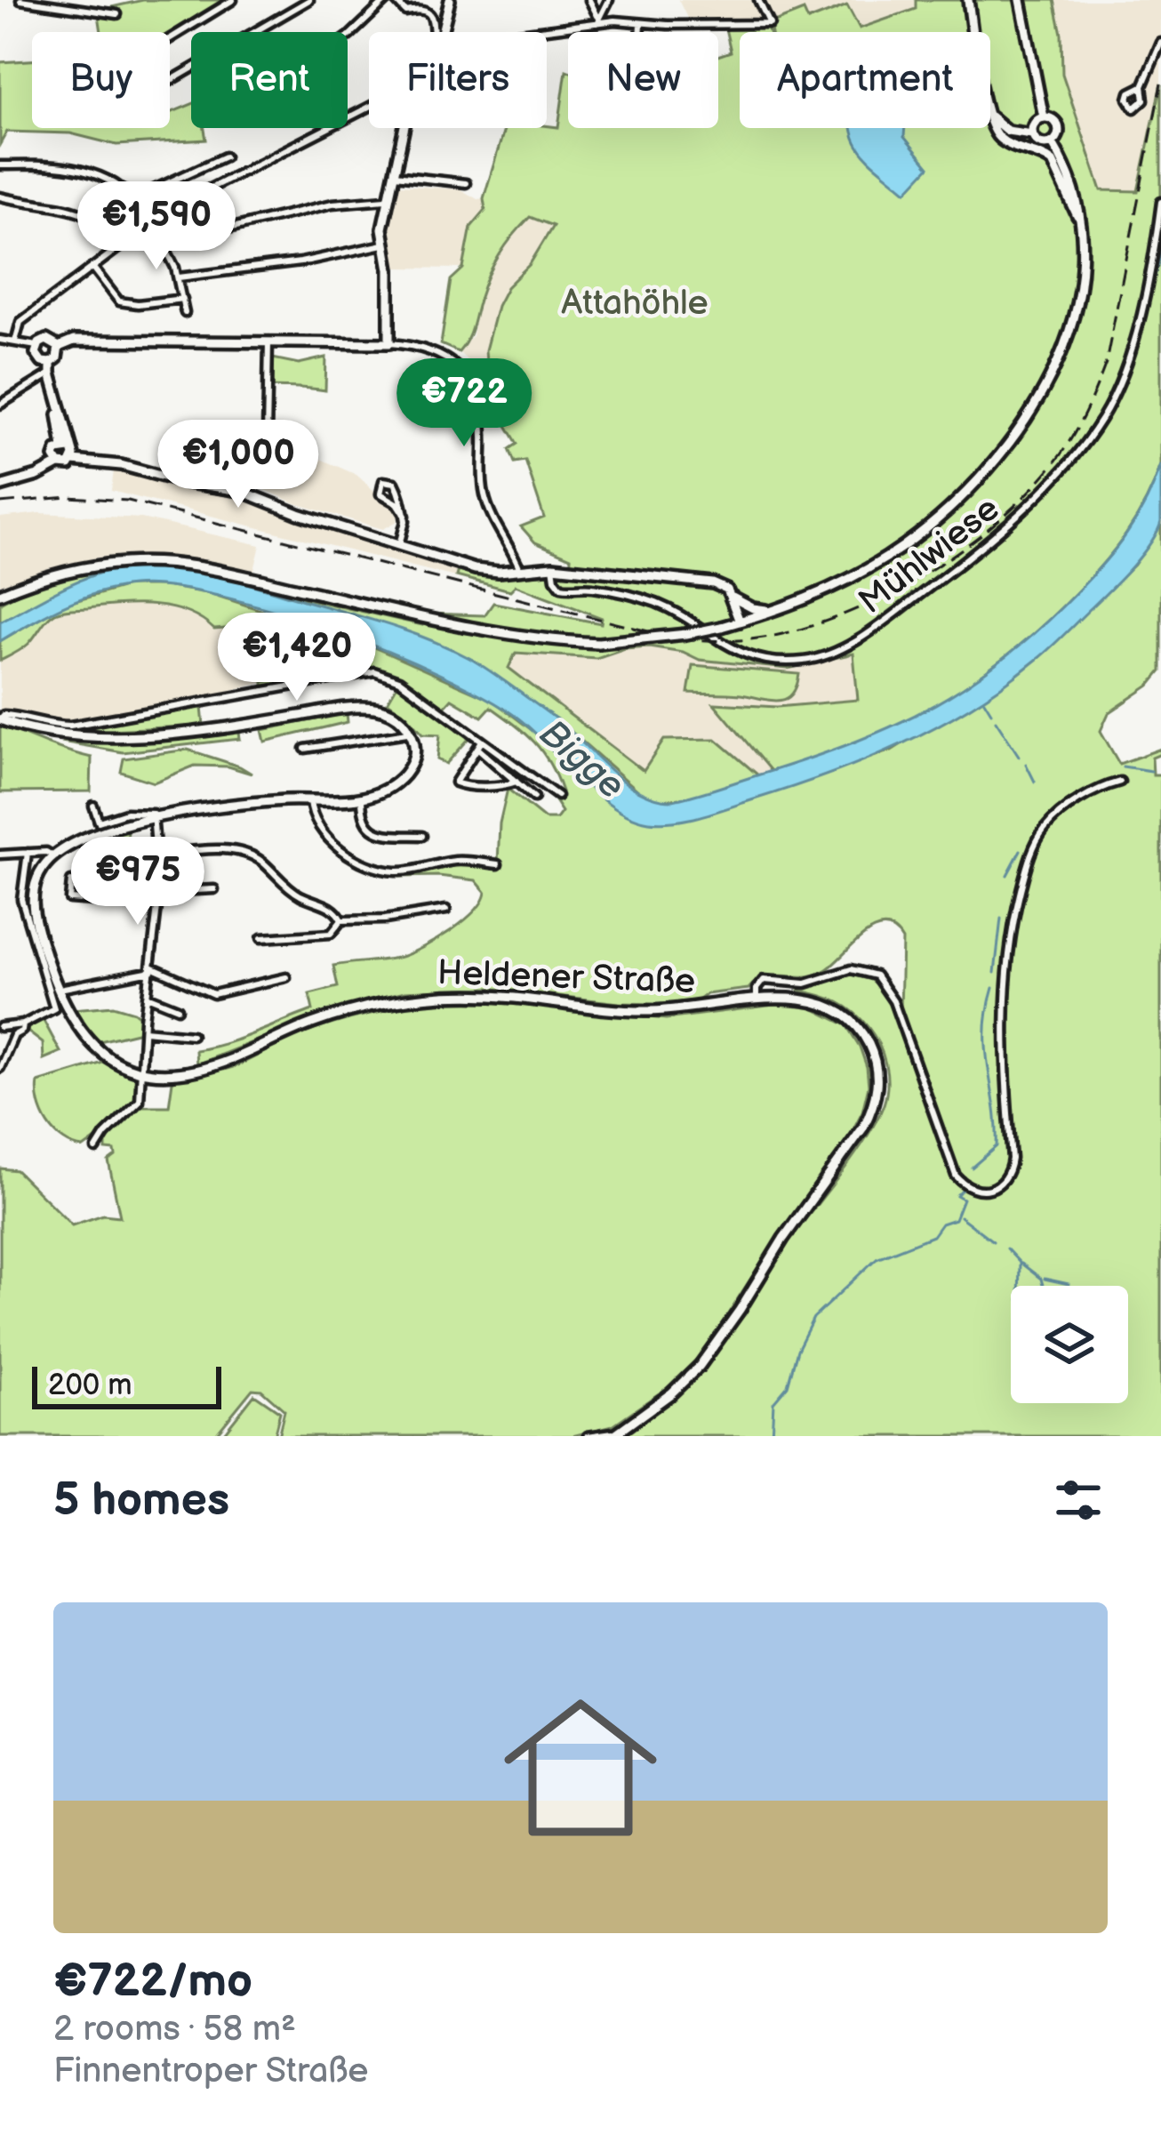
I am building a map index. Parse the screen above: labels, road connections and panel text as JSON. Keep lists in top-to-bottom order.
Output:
{
  "streets": {
    "main road": ["Heldener Straße"],
    "street": ["Mühlwiese"]
  },
  "water": ["Bigge"],
  "parks": ["Attahöhle"],
  "scale_bar": "200 m",
  "page": {
    "chip": [
      "Buy",
      "Rent",
      "Filters",
      "New",
      "Apartment"
    ],
    "price": [
      "€1,590",
      "€722",
      "€1,000",
      "€1,420",
      "€975"
    ],
    "scale": "200 m",
    "heading": "5 homes",
    "list": [
      {
        "name": "€722/mo",
        "note": "2 rooms · 58 m² · Finnentroper Straße"
      }
    ]
  }
}
